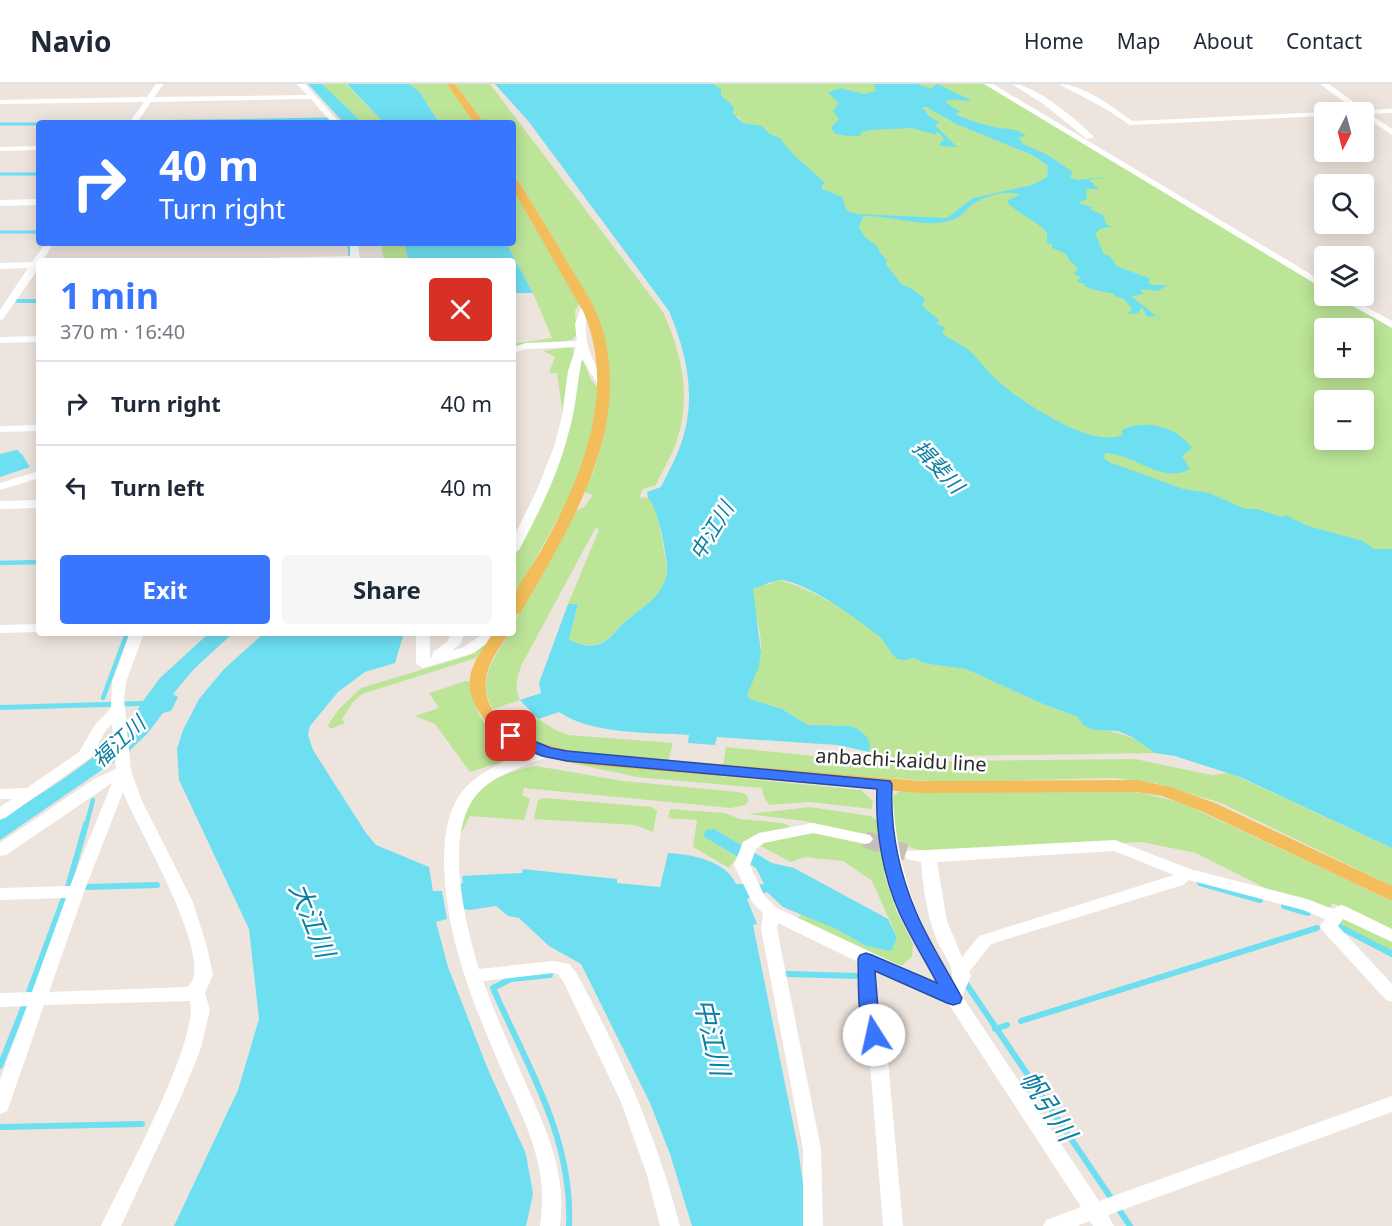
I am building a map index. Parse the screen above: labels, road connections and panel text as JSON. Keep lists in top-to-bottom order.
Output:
{
  "streets": {
    "main road": ["anbachi-kaidu line"]
  },
  "water": [
    "揖斐川",
    "中江川",
    "福江川",
    "大江川",
    "帆引川"
  ],
  "north": "bottom",
  "page": {
    "header": "Navio",
    "nav": [
      "Home",
      "Map",
      "About",
      "Contact"
    ],
    "map_buttons": ["+", "−"],
    "turn": ["40 m", "Turn right"],
    "heading": ["1 min", "370 m · 16:40"],
    "list": [
      {
        "name": "Turn right",
        "value": "40 m"
      },
      {
        "name": "Turn left",
        "value": "40 m"
      }
    ],
    "buttons": ["Exit", "Share"]
  }
}
